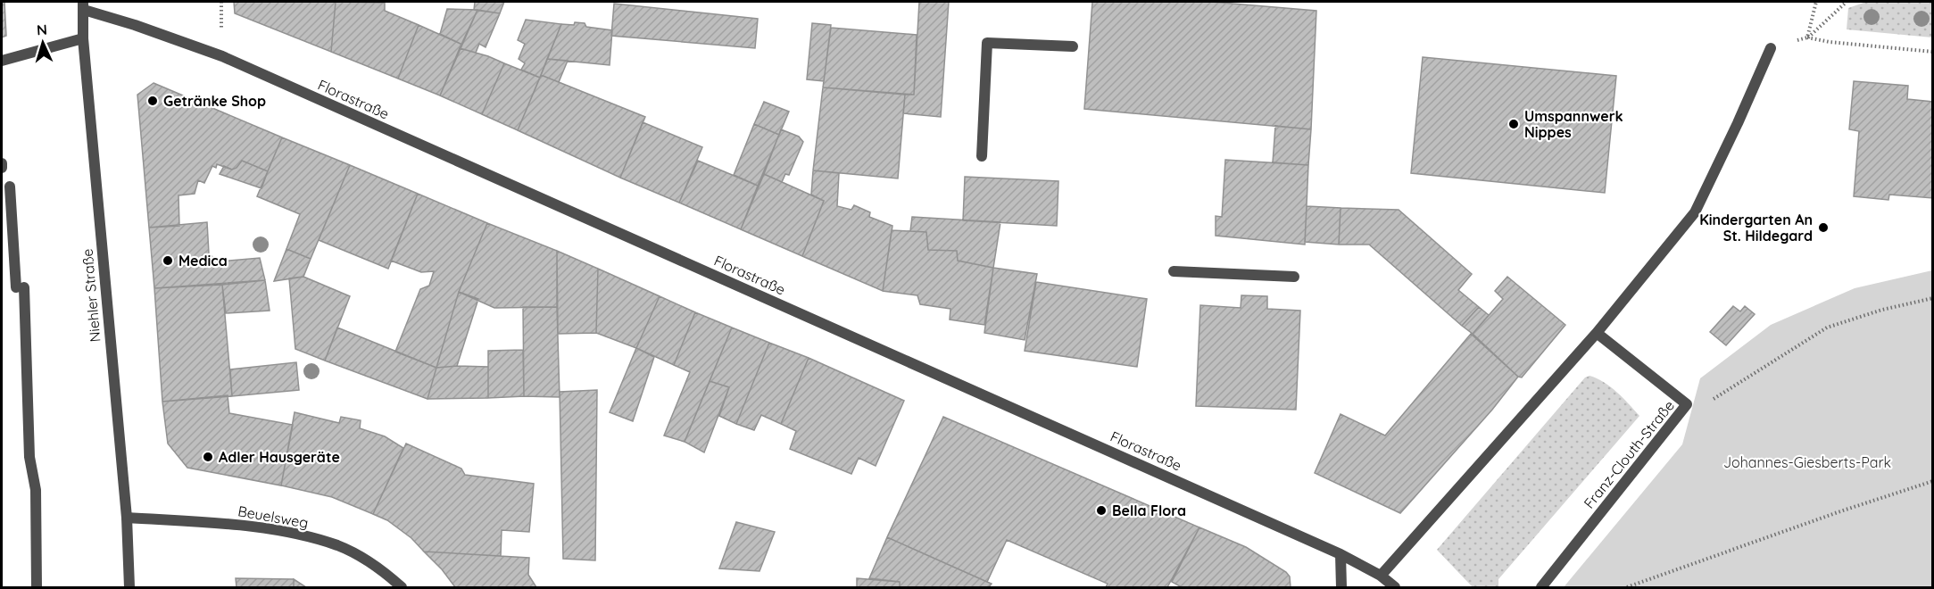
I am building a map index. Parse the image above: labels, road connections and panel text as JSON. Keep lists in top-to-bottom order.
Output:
{
  "streets": {
    "street": [
      "Florastraße",
      "Niehler Straße",
      "Franz-Clouth-Straße",
      "Beuelsweg"
    ]
  },
  "crossings": [
    ["Florastraße", "Niehler Straße"],
    ["Niehler Straße", "Beuelsweg"]
  ],
  "parks": ["Johannes-Giesberts-Park"],
  "places": [
    "Getränke Shop",
    "Umspannwerk Nippes",
    "Kindergarten An St. Hildegard",
    "Medica",
    "Adler Hausgeräte",
    "Bella Flora"
  ],
  "north": "top"
}
